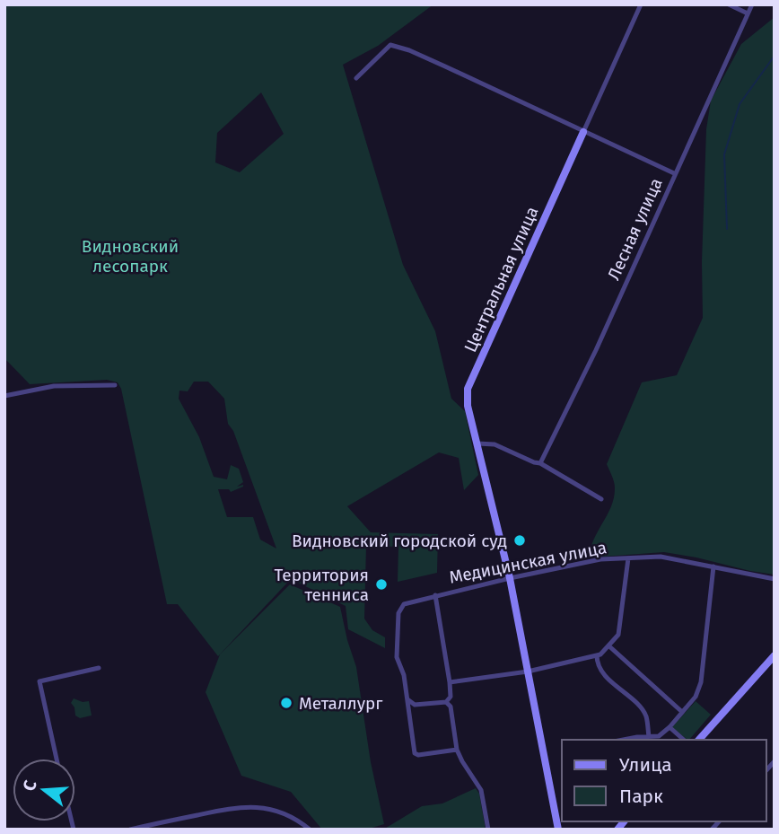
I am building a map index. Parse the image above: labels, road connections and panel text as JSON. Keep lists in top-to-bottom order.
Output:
{
  "streets": {
    "street": ["Лесная улица", "Центральная улица", "Медицинская улица"]
  },
  "crossings": [
    ["Центральная улица", "Медицинская улица"]
  ],
  "parks": ["Видновский лесопарк"],
  "places": ["Видновский городской суд", "Территория тенниса", "Металлург"],
  "legend": ["Улица", "Парк"],
  "north": "left"
}
